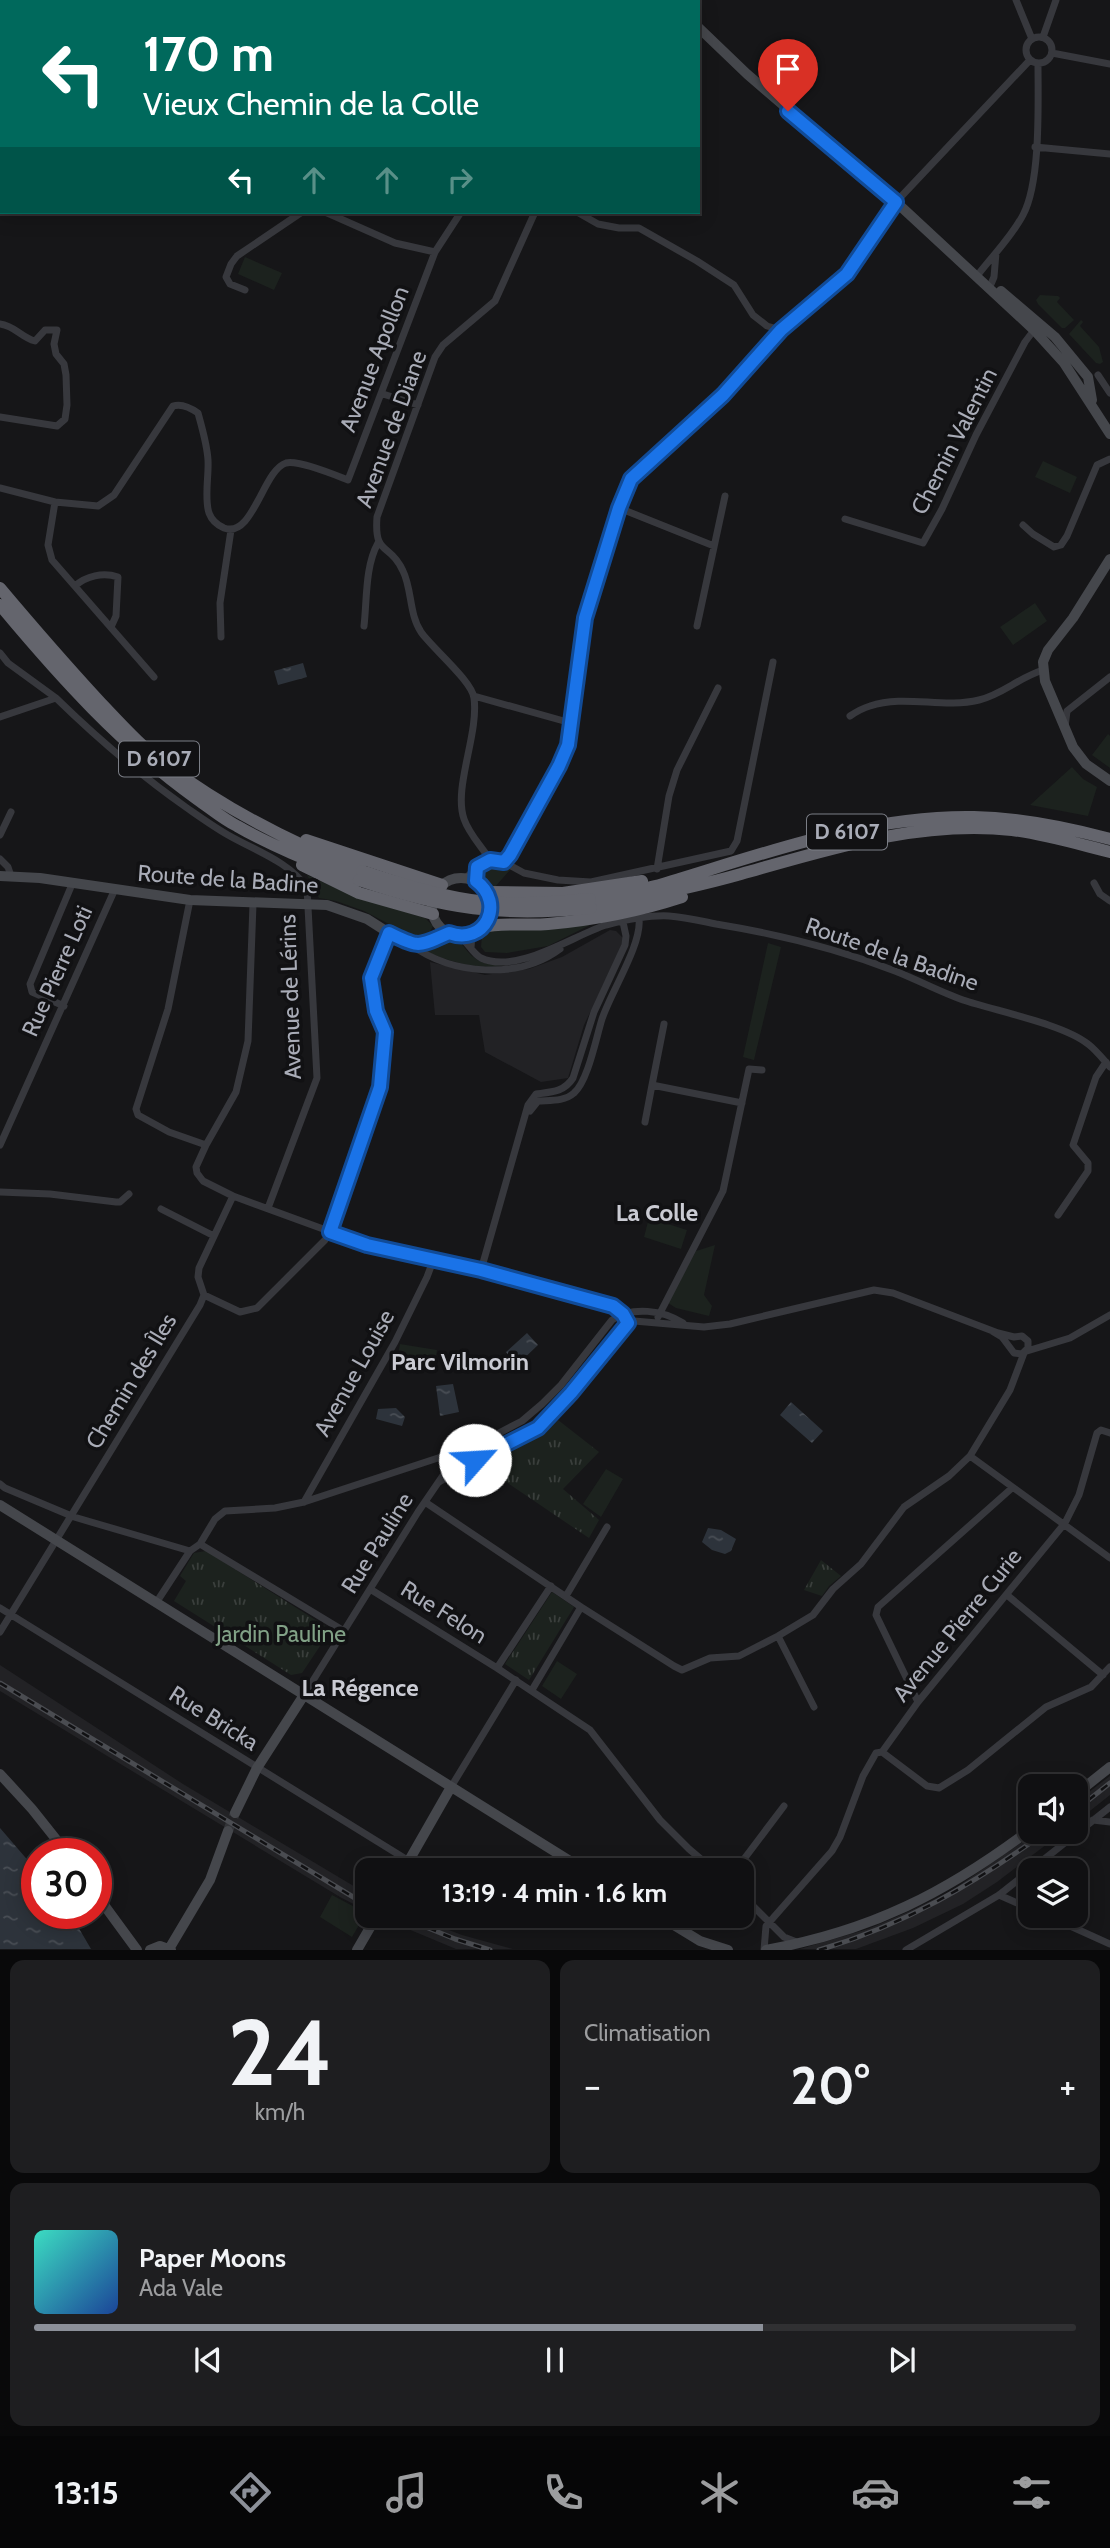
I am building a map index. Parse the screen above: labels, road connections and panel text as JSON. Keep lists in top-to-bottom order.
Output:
{
  "streets": {
    "highway": ["D 6107"],
    "street": [
      "Avenue Apollon",
      "Avenue de Diane",
      "Chemin Valentin",
      "Route de la Badine",
      "Rue Pierre Loti",
      "Avenue de Lérins",
      "Avenue Louise",
      "Chemin des Îles",
      "Rue Pauline",
      "Rue Felon",
      "Avenue Pierre Curie",
      "Rue Bricka"
    ]
  },
  "crossings": [
    ["Route de la Badine", "Rue Pierre Loti"],
    ["Route de la Badine", "Avenue de Lérins"],
    ["Chemin des Îles", "Rue Bricka"],
    ["Rue Pauline", "Rue Felon"]
  ],
  "districts": ["La Colle", "Parc Vilmorin", "La Régence"],
  "parks": ["Jardin Pauline"],
  "page": {
    "turn": ["170 m", "Vieux Chemin de la Colle"],
    "limit": "30",
    "trip": "13:19 · 4 min · 1.6 km",
    "tile": [
      ["24", "km/h"],
      "Climatisation"
    ],
    "heat": ["−", "20°", "+"],
    "song": ["Paper Moons", "Ada Vale"],
    "tabs": "13:15"
  }
}
